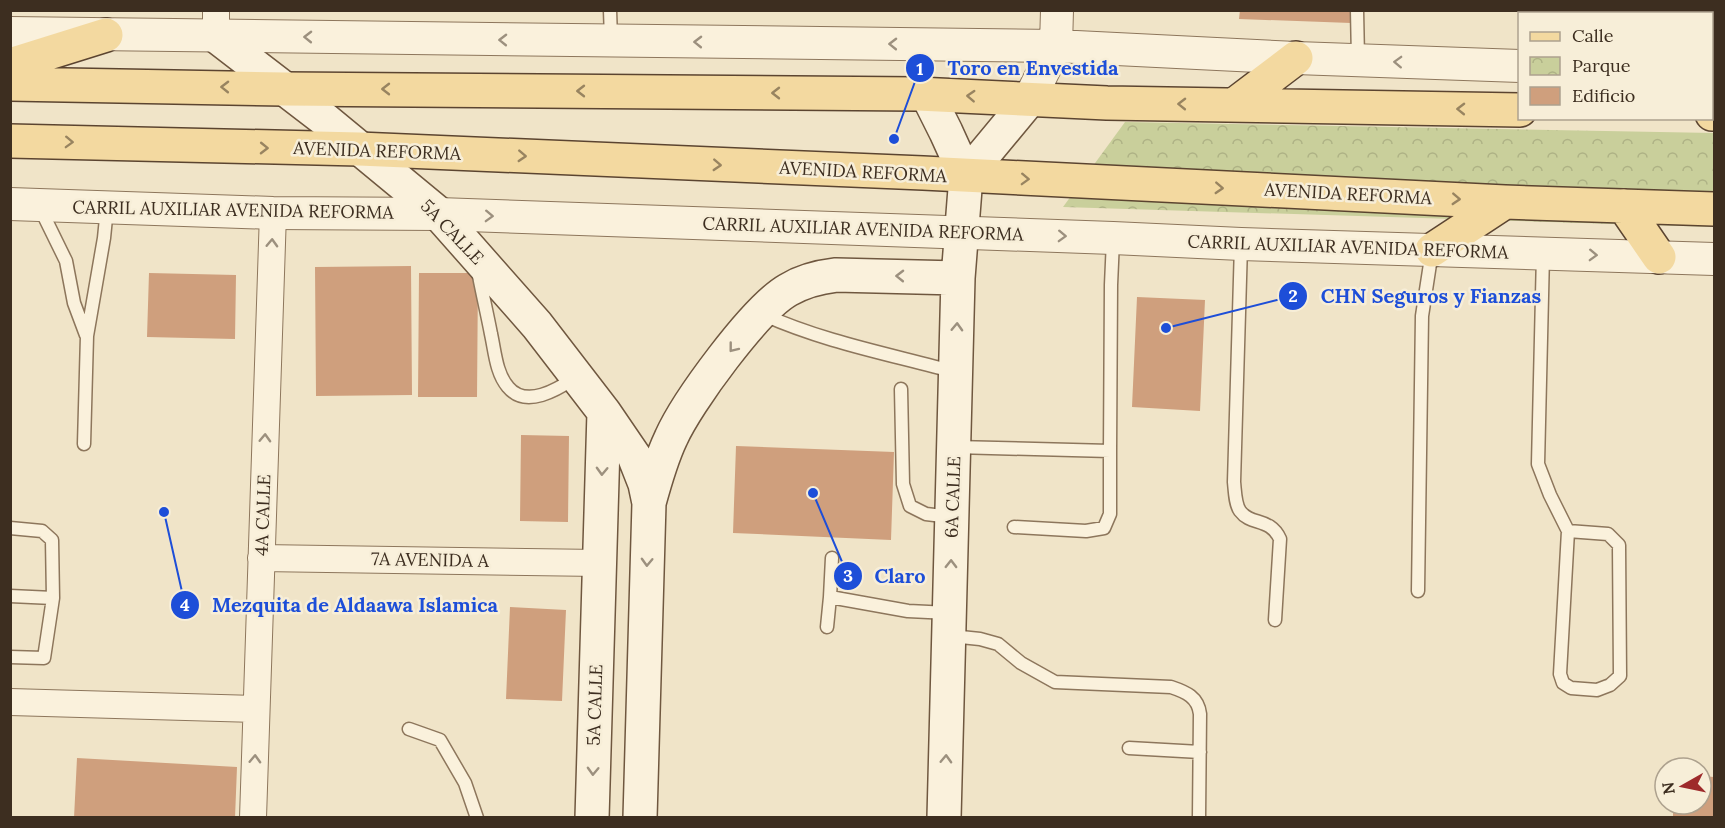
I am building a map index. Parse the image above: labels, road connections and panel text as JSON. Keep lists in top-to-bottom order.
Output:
{
  "streets": {
    "main road": ["AVENIDA REFORMA", "5A CALLE", "6A CALLE"],
    "street": ["CARRIL AUXILIAR AVENIDA REFORMA", "4A CALLE", "7A AVENIDA A"]
  },
  "crossings": [
    ["AVENIDA REFORMA", "5A CALLE"],
    ["AVENIDA REFORMA", "6A CALLE"],
    ["CARRIL AUXILIAR AVENIDA REFORMA", "5A CALLE"],
    ["CARRIL AUXILIAR AVENIDA REFORMA", "6A CALLE"],
    ["CARRIL AUXILIAR AVENIDA REFORMA", "4A CALLE"],
    ["5A CALLE", "6A CALLE"],
    ["5A CALLE", "7A AVENIDA A"],
    ["4A CALLE", "7A AVENIDA A"]
  ],
  "one_way": ["5A CALLE", "6A CALLE", "4A CALLE"],
  "places": [
    "Toro en Envestida",
    "CHN Seguros y Fianzas",
    "Claro",
    "Mezquita de Aldaawa Islamica"
  ],
  "legend": ["Calle", "Parque", "Edificio"],
  "north": "left"
}
